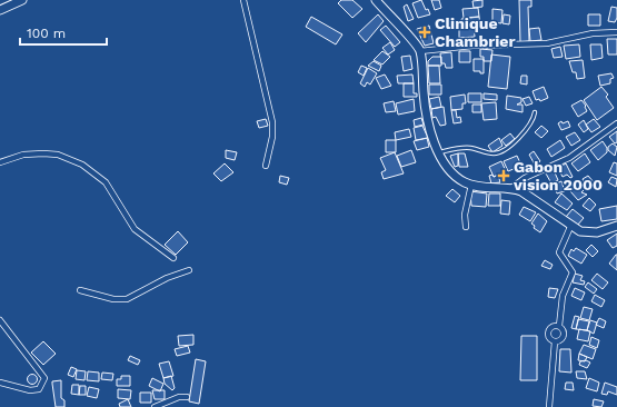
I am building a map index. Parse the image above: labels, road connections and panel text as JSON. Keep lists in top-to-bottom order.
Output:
{
  "places": {
    "health": ["Clinique Chambrier", "Gabon vision 2000"]
  },
  "scale_bar": "100 m"
}
